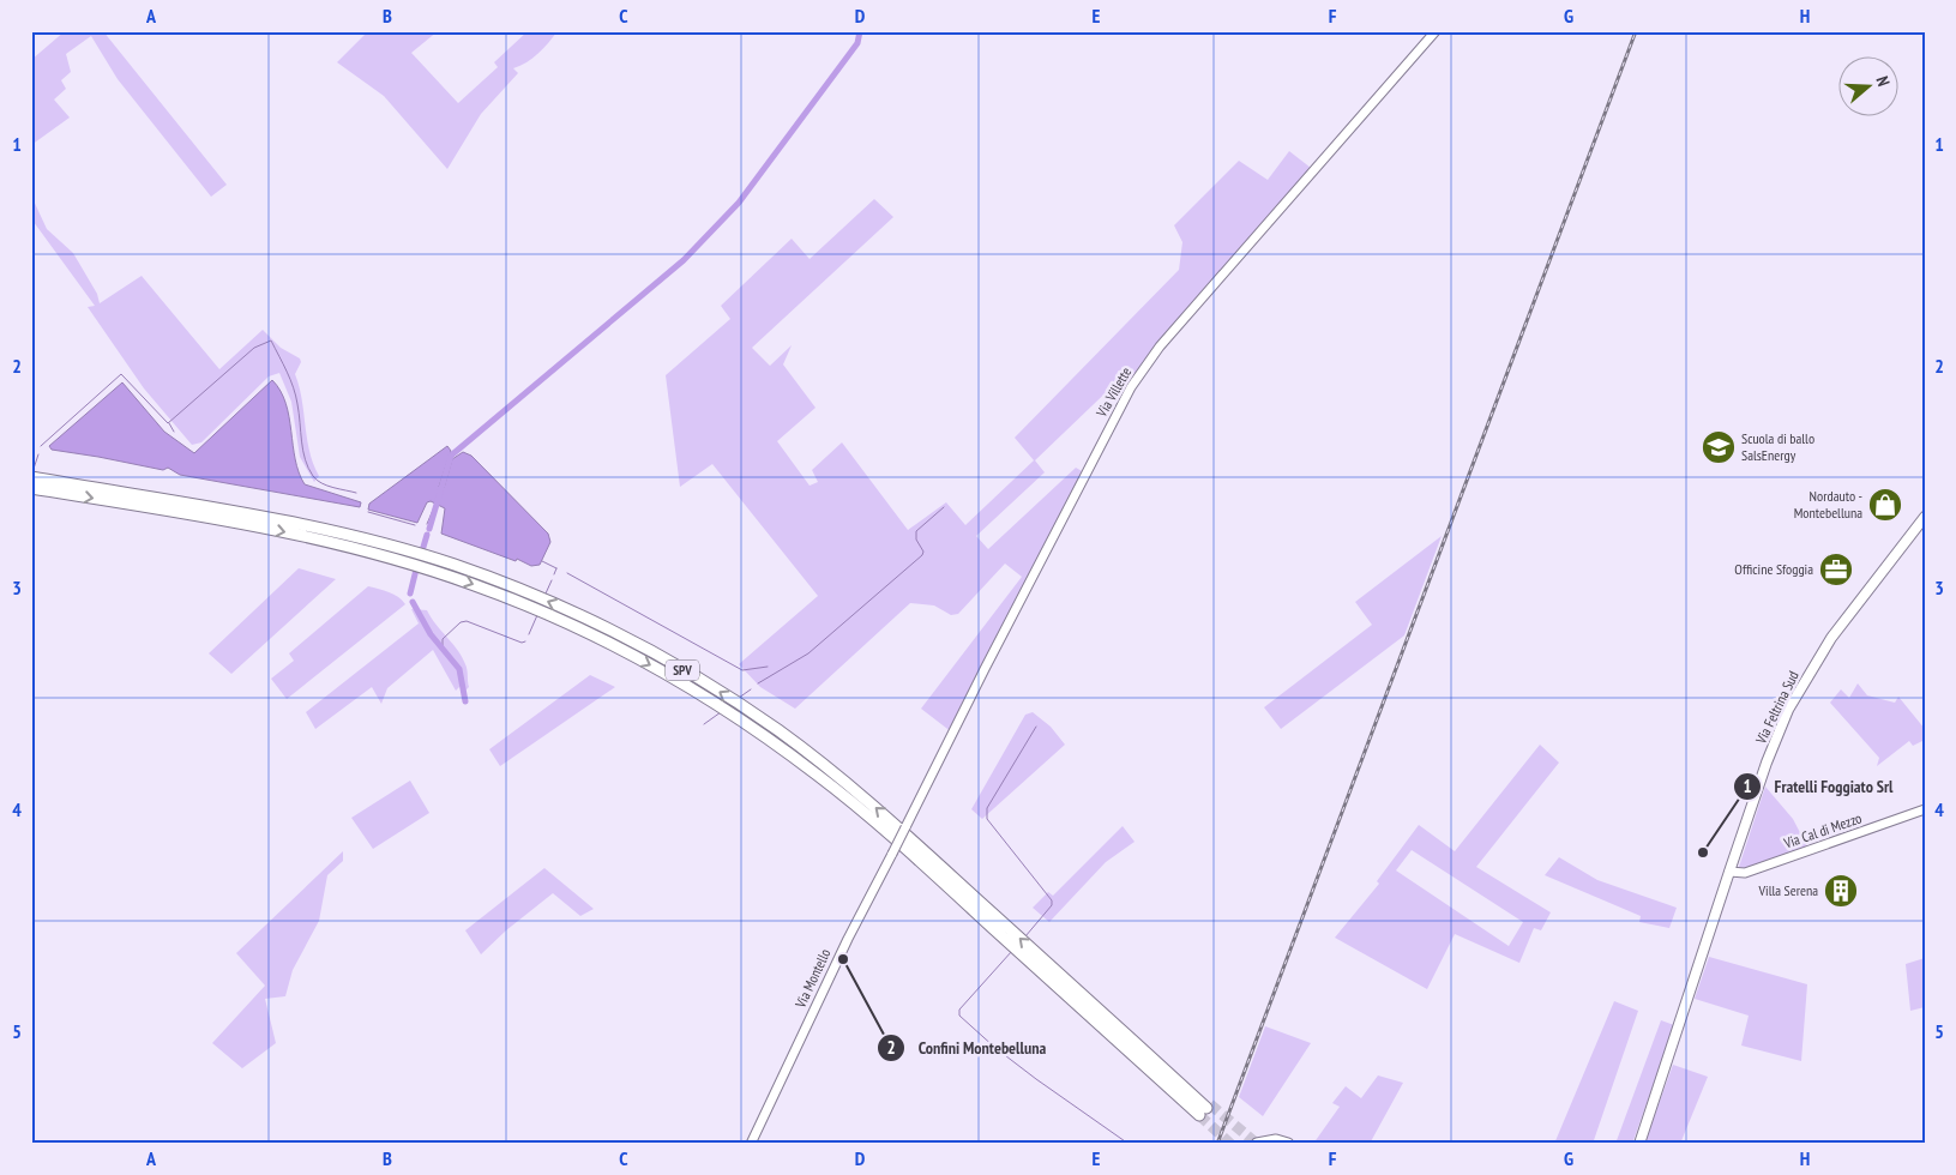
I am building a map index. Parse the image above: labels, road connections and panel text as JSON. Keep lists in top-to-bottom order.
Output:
{
  "streets": {
    "highway": ["SPV"],
    "main road": ["Via Feltrina Sud"],
    "street": ["Via Villette", "Via Cal di Mezzo", "Via Montello"]
  },
  "crossings": [
    ["Via Villette", "Via Montello"],
    ["Via Feltrina Sud", "Via Cal di Mezzo"]
  ],
  "places": {
    "school or university": ["Scuola di ballo SalsEnergy"],
    "shop": ["Nordauto - Montebelluna"],
    "office": ["Officine Sfoggia"],
    "other": ["Fratelli Foggiato Srl", "Confini Montebelluna"],
    "building": ["Villa Serena"]
  },
  "north": "right",
  "grid": {
    "columns": [
      "A",
      "B",
      "C",
      "D",
      "E",
      "F",
      "G",
      "H"
    ],
    "rows": [
      "1",
      "2",
      "3",
      "4",
      "5"
    ]
  }
}
